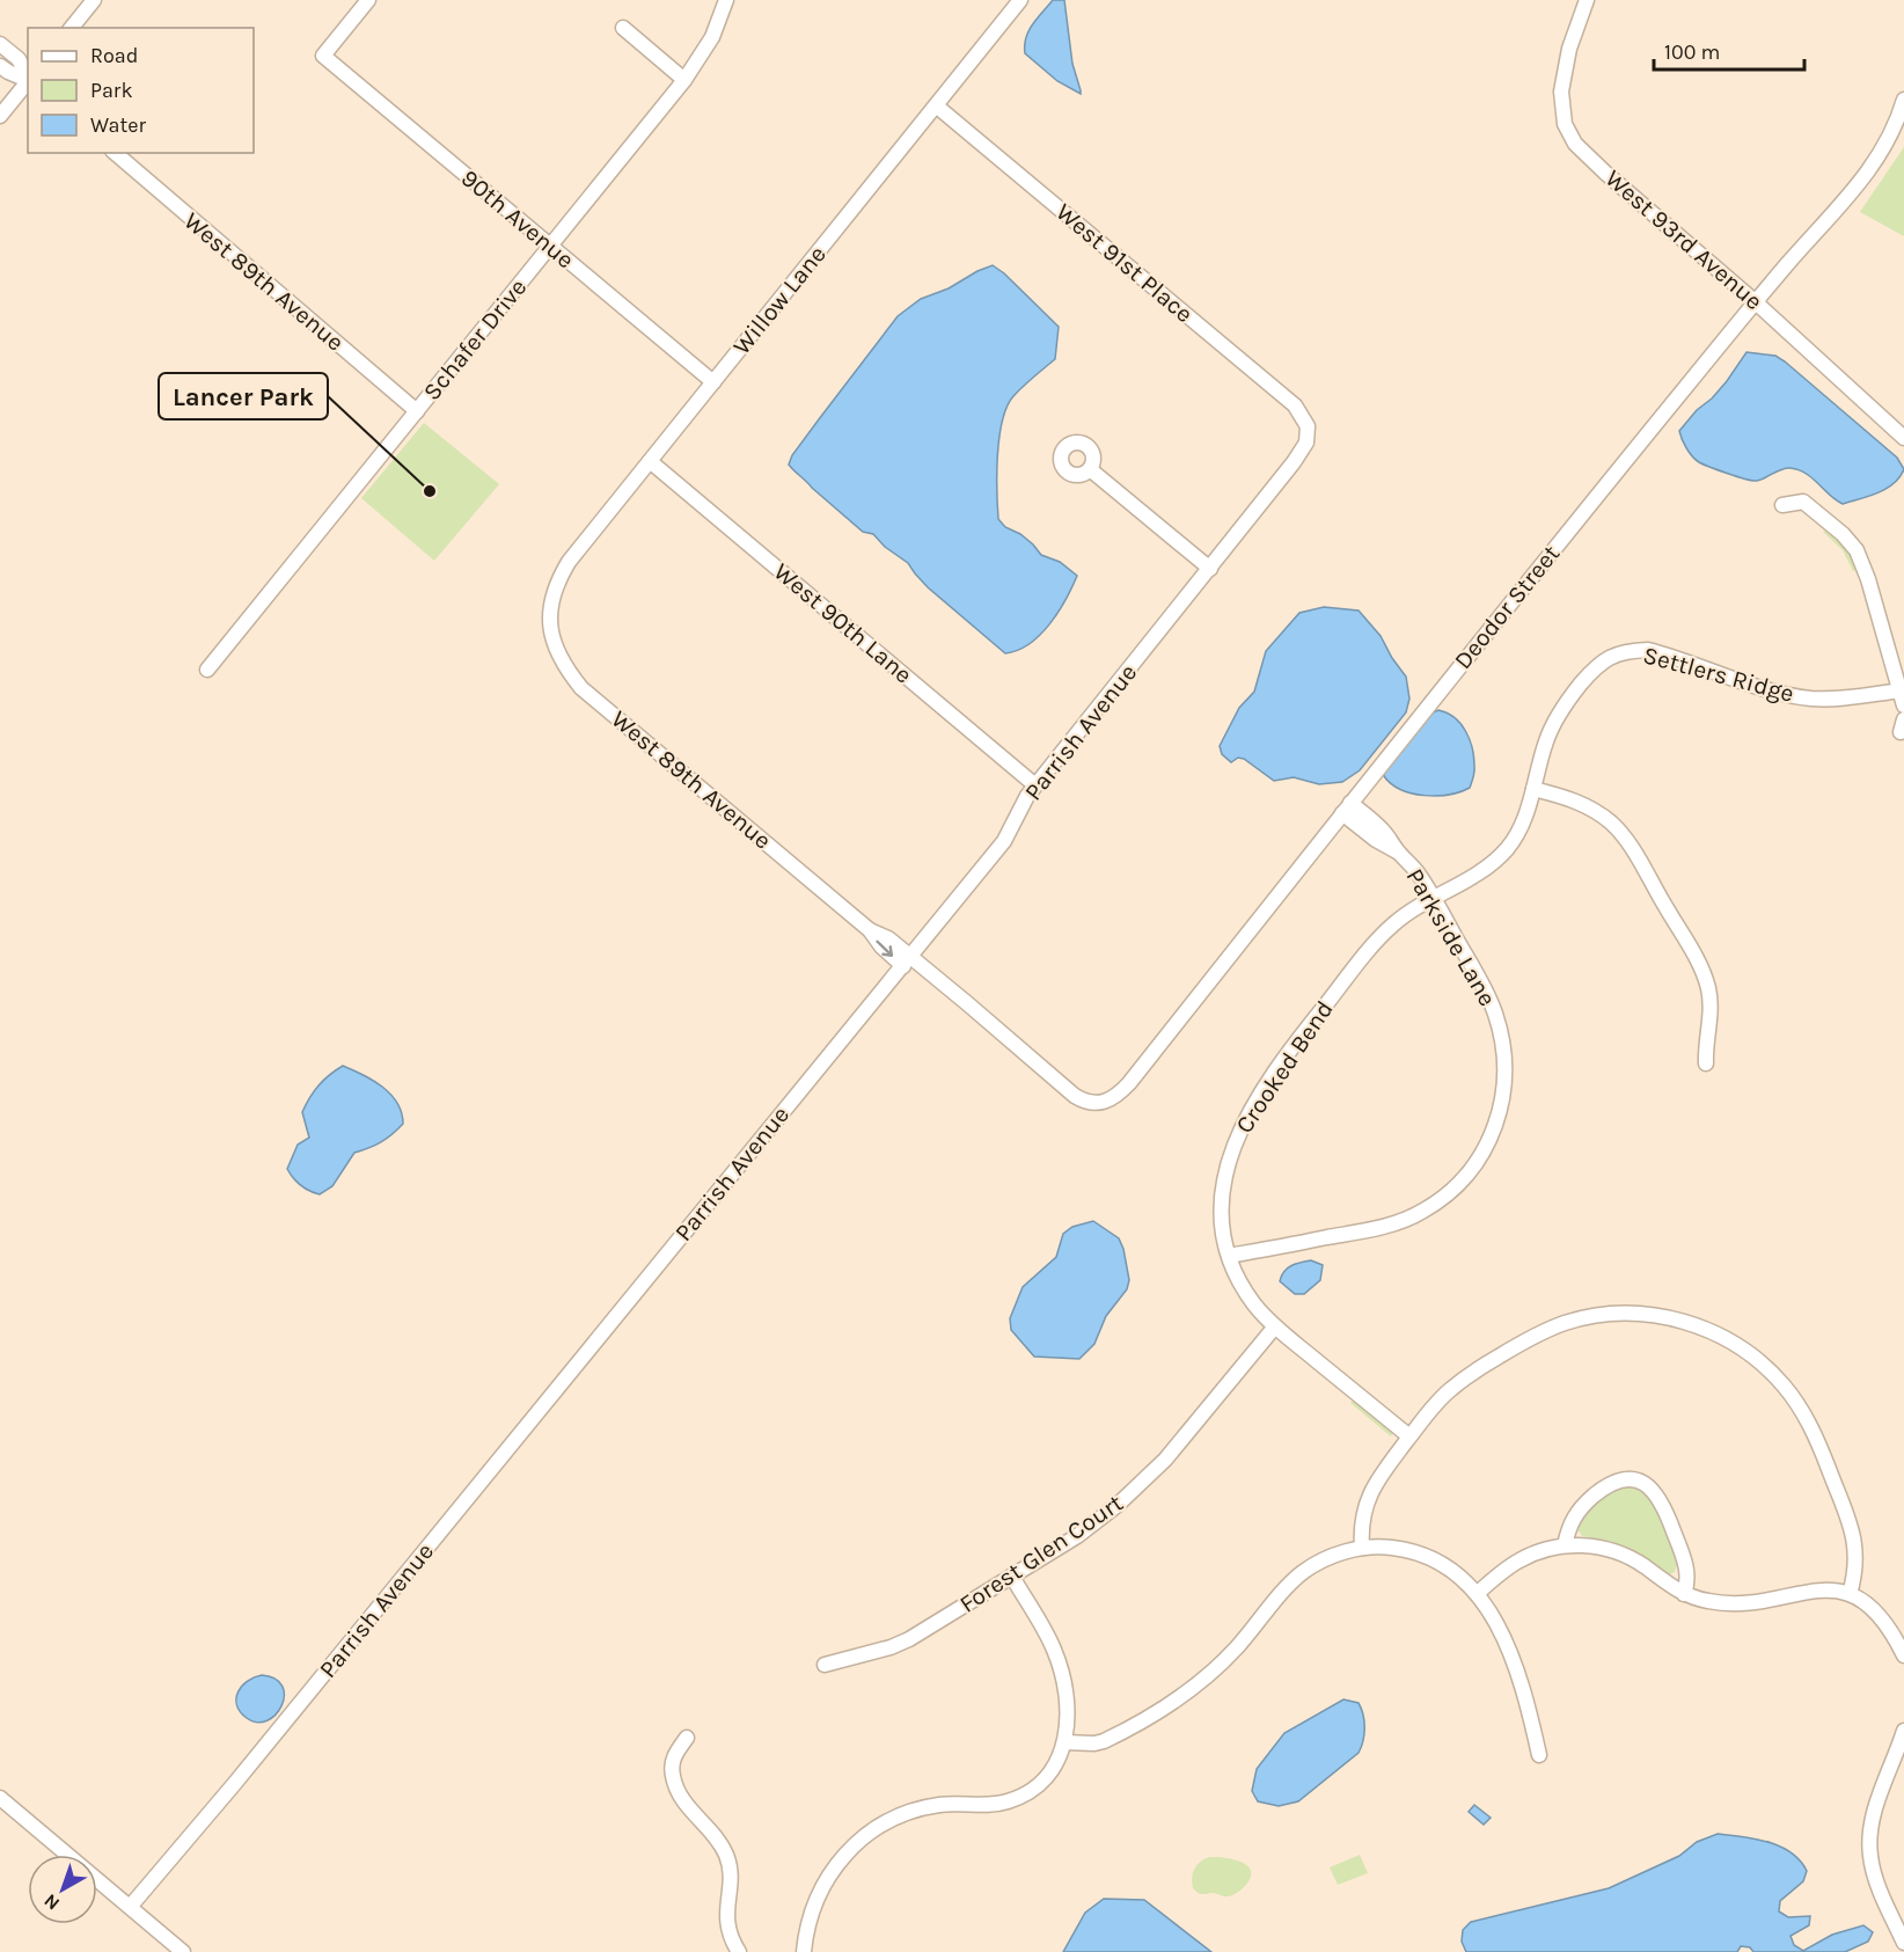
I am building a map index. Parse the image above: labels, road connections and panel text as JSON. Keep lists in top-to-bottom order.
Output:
{
  "streets": {
    "street": [
      "90th Avenue",
      "West 93rd Avenue",
      "West 91st Place",
      "West 89th Avenue",
      "Willow Lane",
      "Schafer Drive",
      "Deodor Street",
      "West 90th Lane",
      "Settlers Ridge",
      "Parrish Avenue",
      "Parkside Lane",
      "Crooked Bend",
      "Forest Glen Court"
    ]
  },
  "crossings": [
    ["90th Avenue", "Willow Lane"],
    ["90th Avenue", "Schafer Drive"],
    ["West 93rd Avenue", "Deodor Street"],
    ["West 91st Place", "Willow Lane"],
    ["West 91st Place", "Parrish Avenue"],
    ["West 89th Avenue", "Willow Lane"],
    ["West 89th Avenue", "Schafer Drive"],
    ["West 89th Avenue", "Deodor Street"],
    ["West 89th Avenue", "Parrish Avenue"],
    ["Willow Lane", "West 90th Lane"],
    ["Deodor Street", "Parkside Lane"],
    ["West 90th Lane", "Parrish Avenue"],
    ["Settlers Ridge", "Crooked Bend"],
    ["Parkside Lane", "Crooked Bend"],
    ["Crooked Bend", "Forest Glen Court"]
  ],
  "places": ["Lancer Park"],
  "legend": ["Road", "Park", "Water"],
  "scale_bar": "100 m",
  "north": "bottom left"
}
